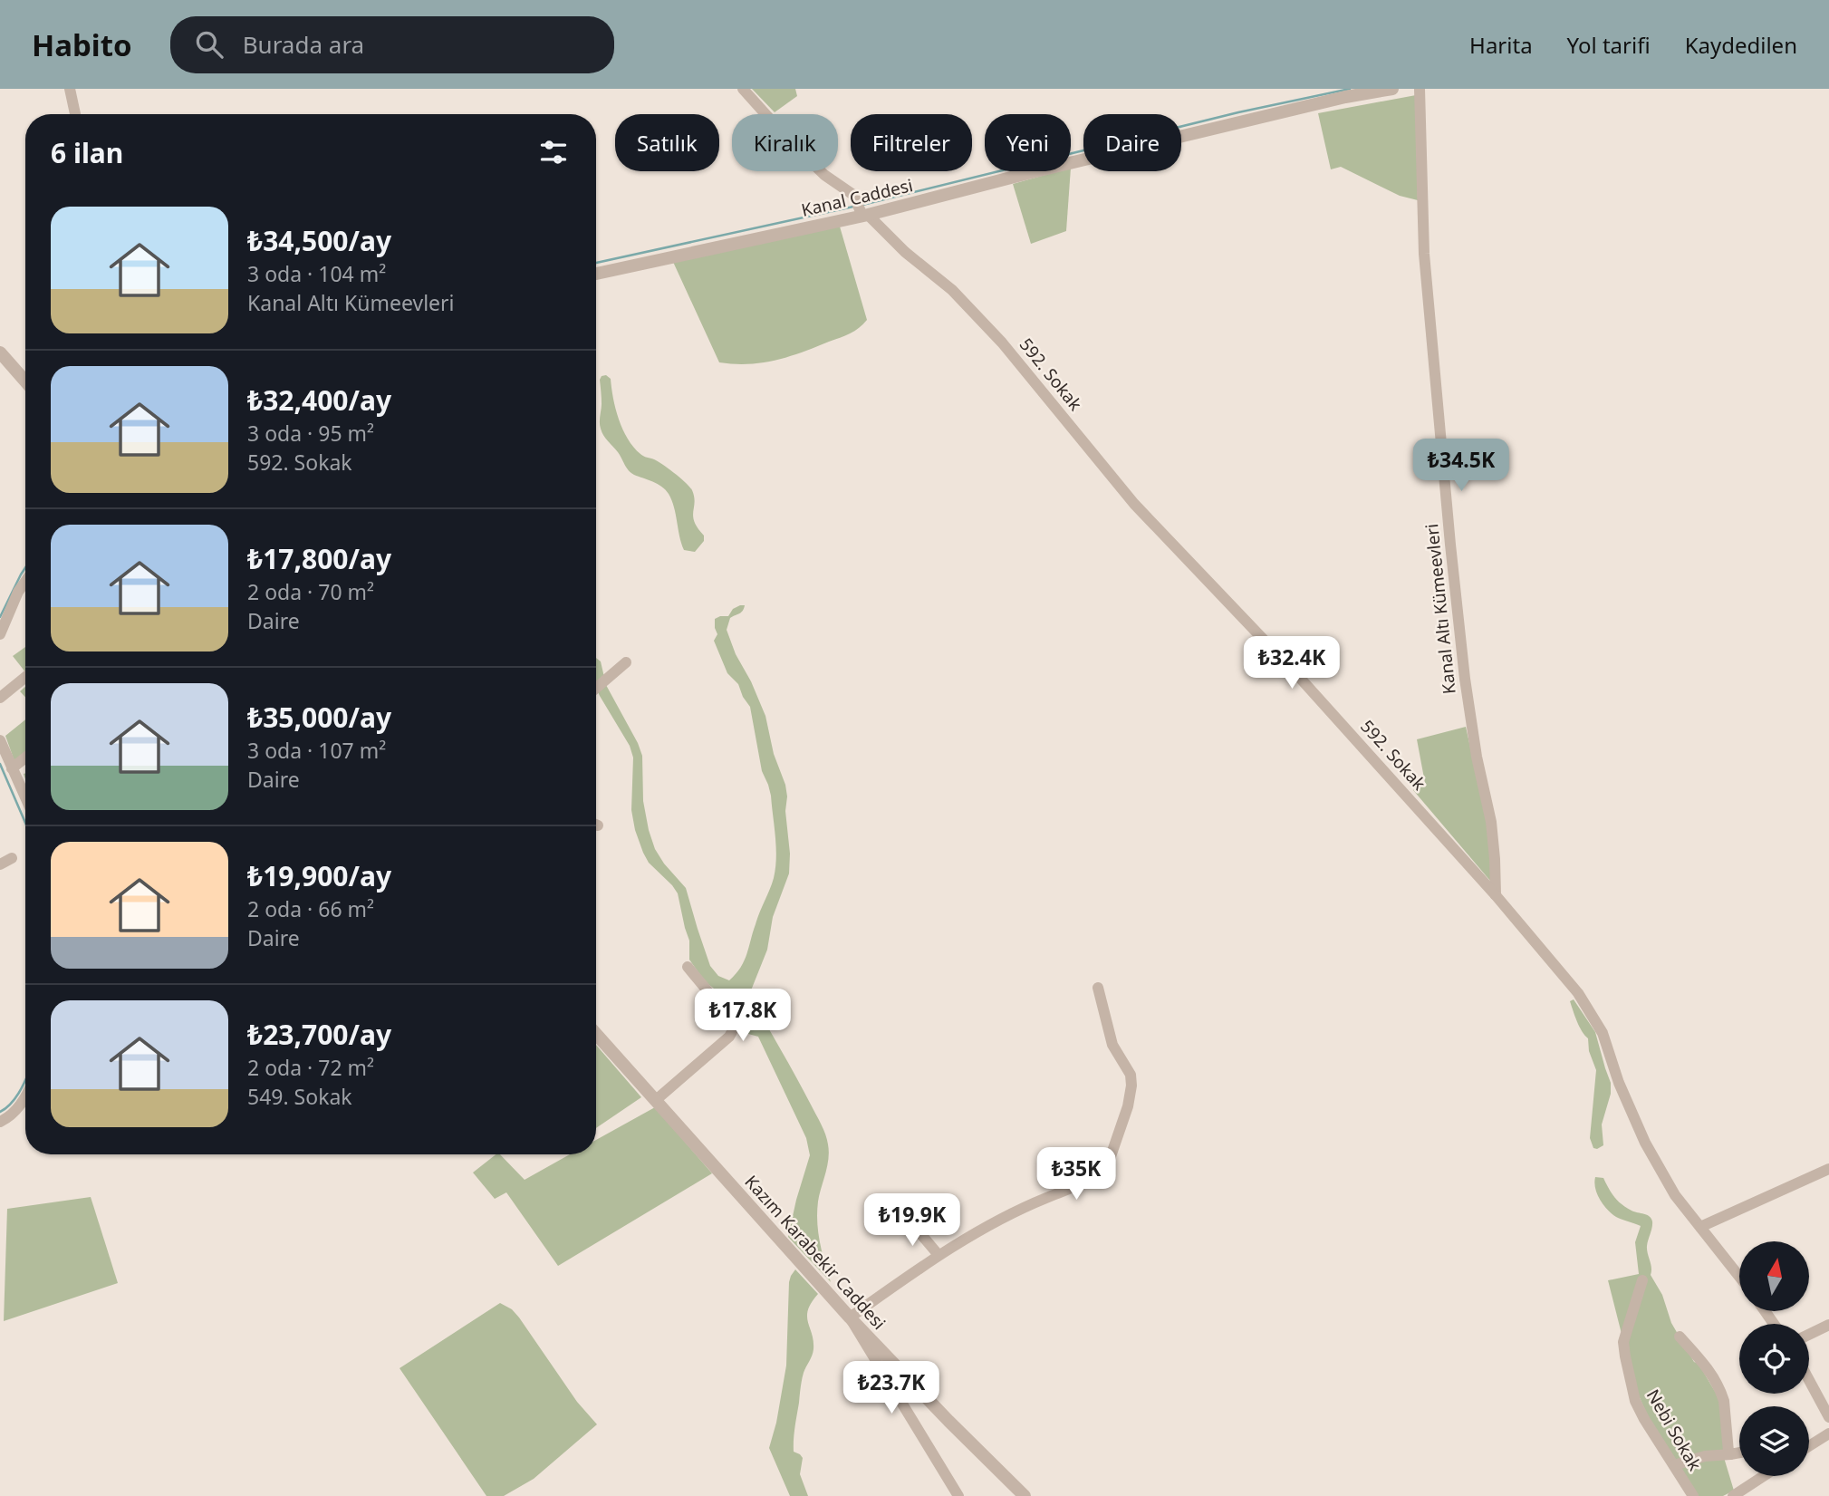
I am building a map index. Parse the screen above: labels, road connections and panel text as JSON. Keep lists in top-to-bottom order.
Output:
{
  "streets": {
    "street": [
      "Kanal Caddesi",
      "592. Sokak",
      "Kanal Altı Kümeevleri",
      "Kazım Karabekir Caddesi",
      "Nebi Sokak"
    ]
  },
  "crossings": [
    ["Kanal Caddesi", "592. Sokak"],
    ["592. Sokak", "Kanal Altı Kümeevleri"]
  ],
  "north": "top",
  "page": {
    "header": "Habito",
    "search": "Burada ara",
    "nav": ["Harita", "Yol tarifi", "Kaydedilen"],
    "chip": [
      "Satılık",
      "Kiralık",
      "Filtreler",
      "Yeni",
      "Daire"
    ],
    "heading": "6 ilan",
    "list": [
      {
        "name": "₺34,500/ay",
        "note": "3 oda · 104 m² · Kanal Altı Kümeevleri"
      },
      {
        "name": "₺32,400/ay",
        "note": "3 oda · 95 m² · 592. Sokak"
      },
      {
        "name": "₺17,800/ay",
        "note": "2 oda · 70 m² · Daire"
      },
      {
        "name": "₺35,000/ay",
        "note": "3 oda · 107 m² · Daire"
      },
      {
        "name": "₺19,900/ay",
        "note": "2 oda · 66 m² · Daire"
      },
      {
        "name": "₺23,700/ay",
        "note": "2 oda · 72 m² · 549. Sokak"
      }
    ],
    "price": [
      "₺34.5K",
      "₺32.4K",
      "₺17.8K",
      "₺35K",
      "₺19.9K",
      "₺23.7K"
    ]
  }
}
